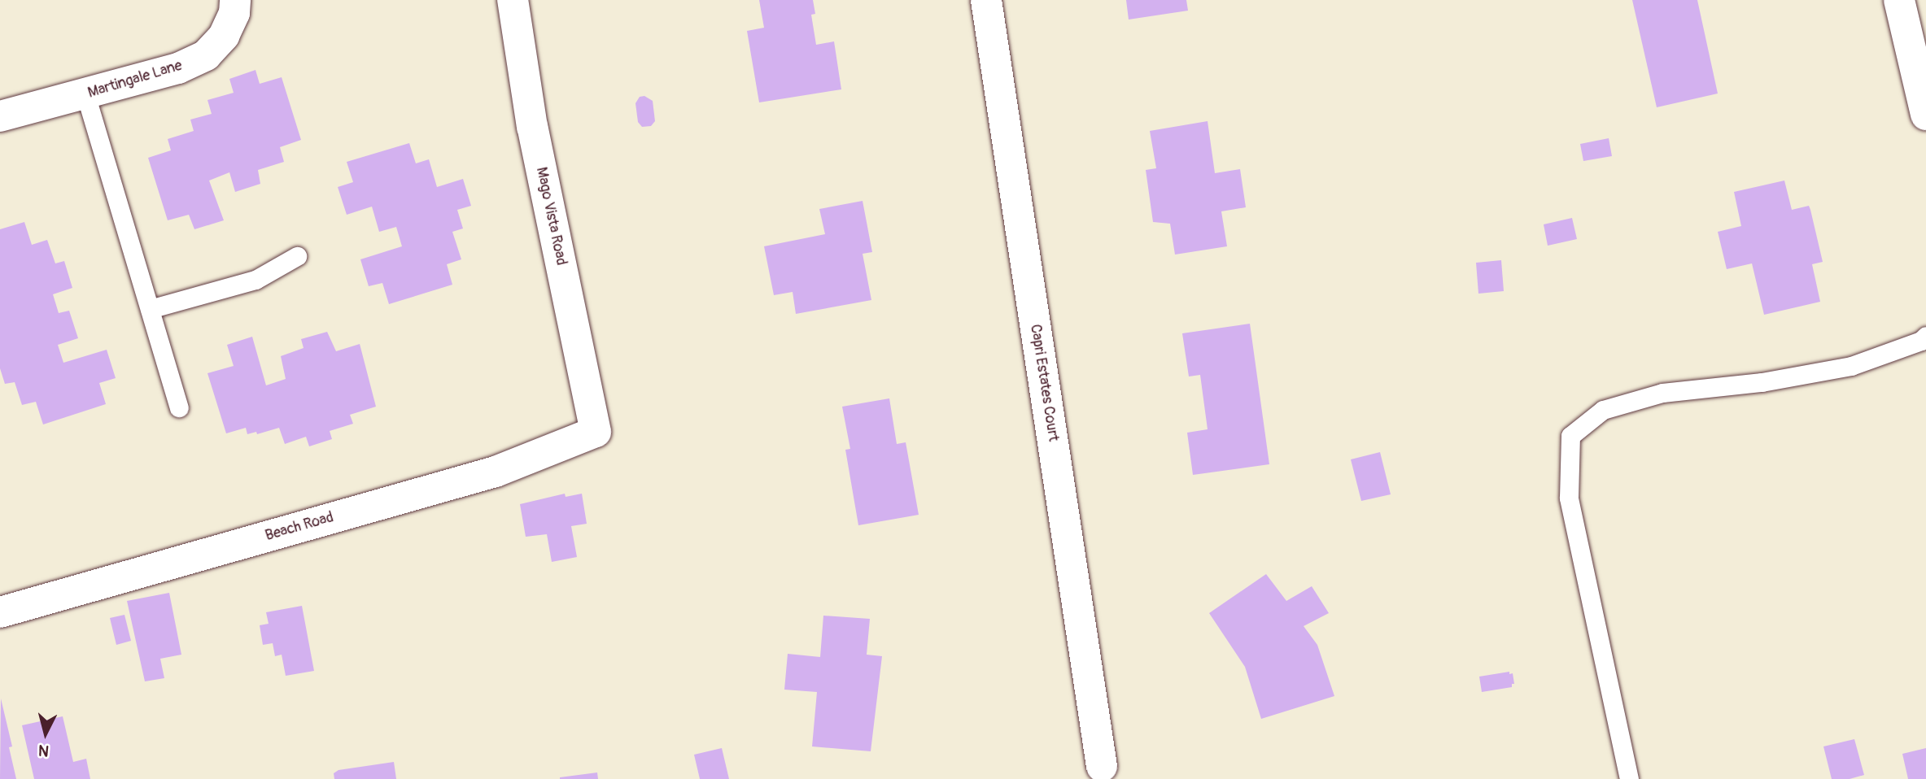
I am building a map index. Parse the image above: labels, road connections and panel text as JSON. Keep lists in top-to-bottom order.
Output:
{
  "streets": {
    "street": [
      "Martingale Lane",
      "Mago Vista Road",
      "Capri Estates Court",
      "Beach Road"
    ]
  },
  "crossings": [
    ["Mago Vista Road", "Beach Road"]
  ],
  "north": "bottom"
}
